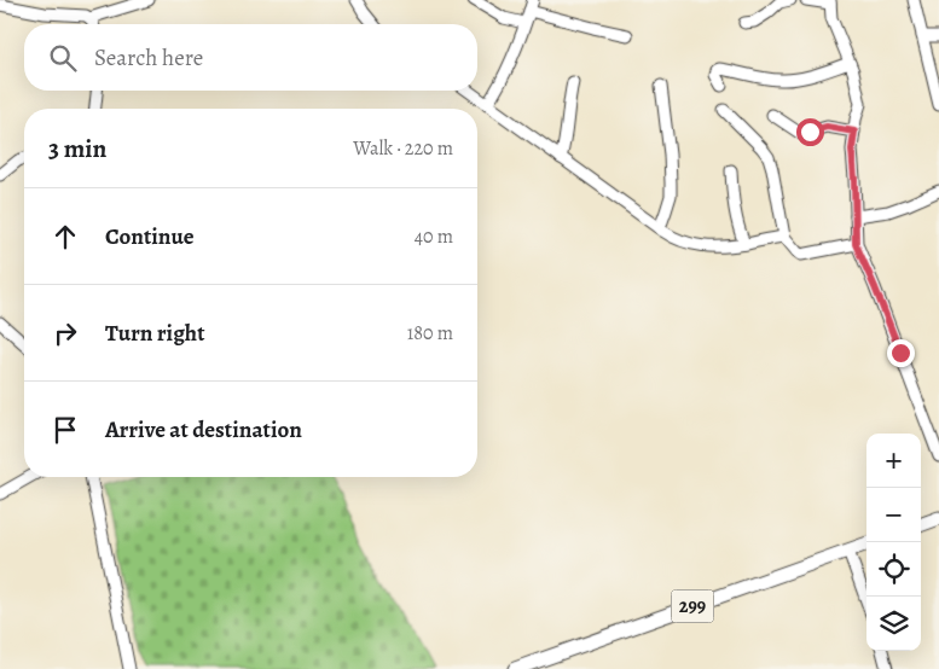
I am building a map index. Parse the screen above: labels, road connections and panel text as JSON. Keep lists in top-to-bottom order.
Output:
{
  "streets": {
    "main road": ["299"]
  },
  "page": {
    "search": "Search here",
    "heading": ["3 min", "Walk · 220 m"],
    "list": [
      ["Continue", "40 m"],
      ["Turn right", "180 m"],
      "Arrive at destination"
    ],
    "map_buttons": ["+", "−"]
  }
}
